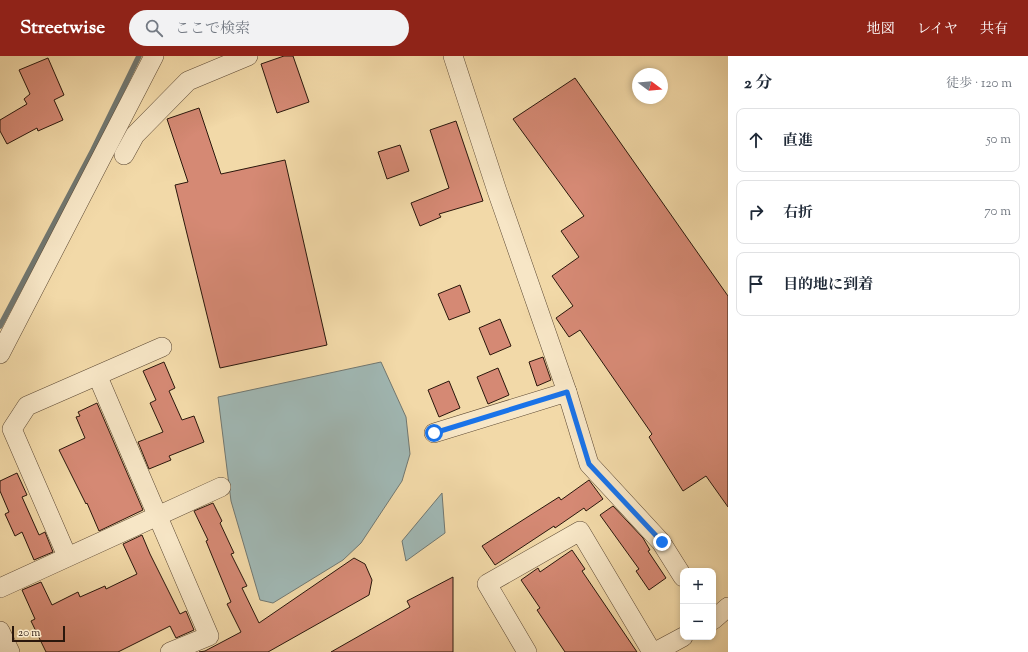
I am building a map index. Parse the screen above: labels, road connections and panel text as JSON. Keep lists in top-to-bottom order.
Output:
{
  "scale_bar": "20 m",
  "north": "right",
  "page": {
    "header": "Streetwise",
    "search": "ここで検索",
    "nav": ["地図", "レイヤ", "共有"],
    "heading": ["2 分", "徒歩 · 120 m"],
    "list": [
      ["直進", "50 m"],
      ["右折", "70 m"],
      "目的地に到着"
    ],
    "map_buttons": ["+", "−"],
    "scale": "20 m"
  }
}
